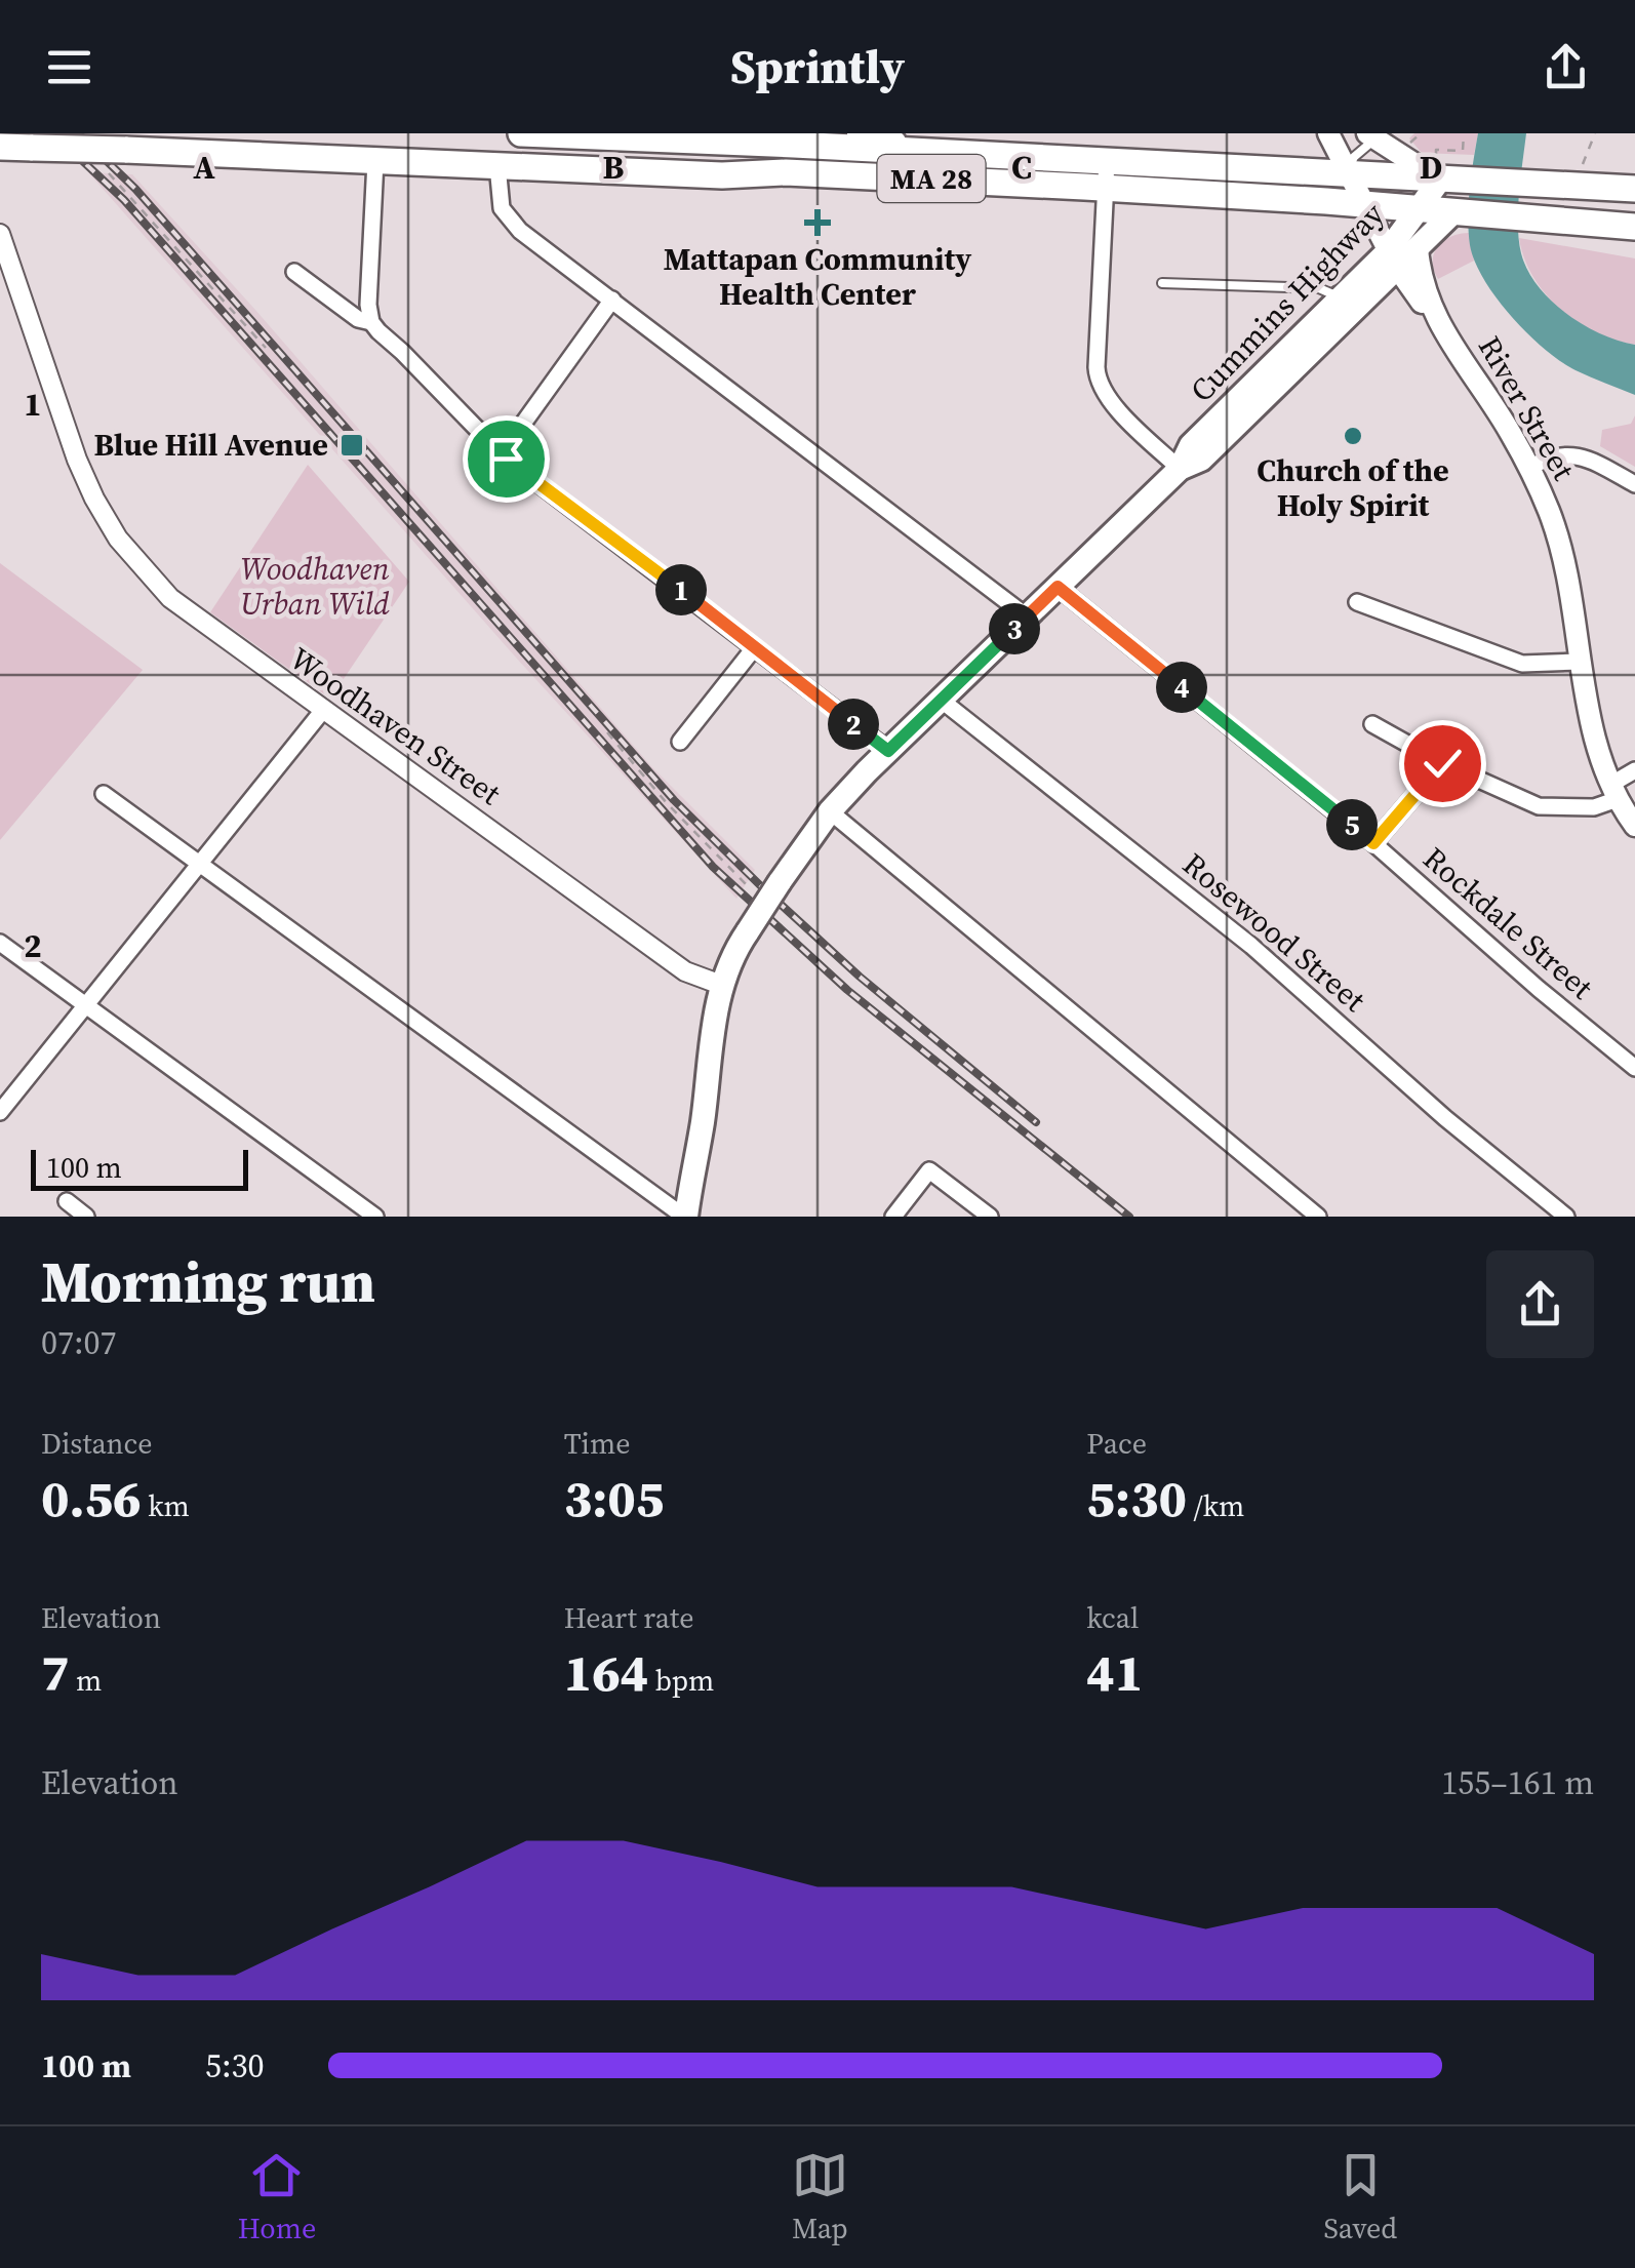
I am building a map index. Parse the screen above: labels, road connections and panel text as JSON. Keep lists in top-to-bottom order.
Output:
{
  "streets": {
    "highway": ["MA 28"],
    "main road": ["Cummins Highway", "River Street"],
    "street": ["Woodhaven Street", "Rockdale Street", "Rosewood Street"]
  },
  "crossings": [
    ["MA 28", "Cummins Highway"],
    ["MA 28", "River Street"],
    ["Cummins Highway", "River Street"],
    ["Cummins Highway", "Woodhaven Street"],
    ["Cummins Highway", "Rockdale Street"],
    ["Cummins Highway", "Rosewood Street"]
  ],
  "parks": ["Woodhaven Urban Wild"],
  "places": {
    "health": ["Mattapan Community Health Center"],
    "other": ["Church of the Holy Spirit"],
    "transit": ["Blue Hill Avenue"]
  },
  "scale_bar": "100 m",
  "page": {
    "header": "Sprintly",
    "pins": [
      "1",
      "3",
      "4",
      "2",
      "5"
    ],
    "scale": "100 m",
    "heading": ["Morning run", "07:07"],
    "stats": [
      ["Distance", "0.56 km"],
      ["Time", "3:05"],
      ["Pace", "5:30 /km"],
      ["Elevation", "7 m"],
      ["Heart rate", "164 bpm"],
      ["kcal", "41"]
    ],
    "chart": ["Elevation", "155–161 m"],
    "list": [
      {
        "name": "100 m",
        "note": "5:30"
      }
    ],
    "tabs": ["Home", "Map", "Saved"]
  },
  "grid": {
    "columns": [
      "A",
      "B",
      "C",
      "D"
    ],
    "rows": ["1", "2"]
  }
}
